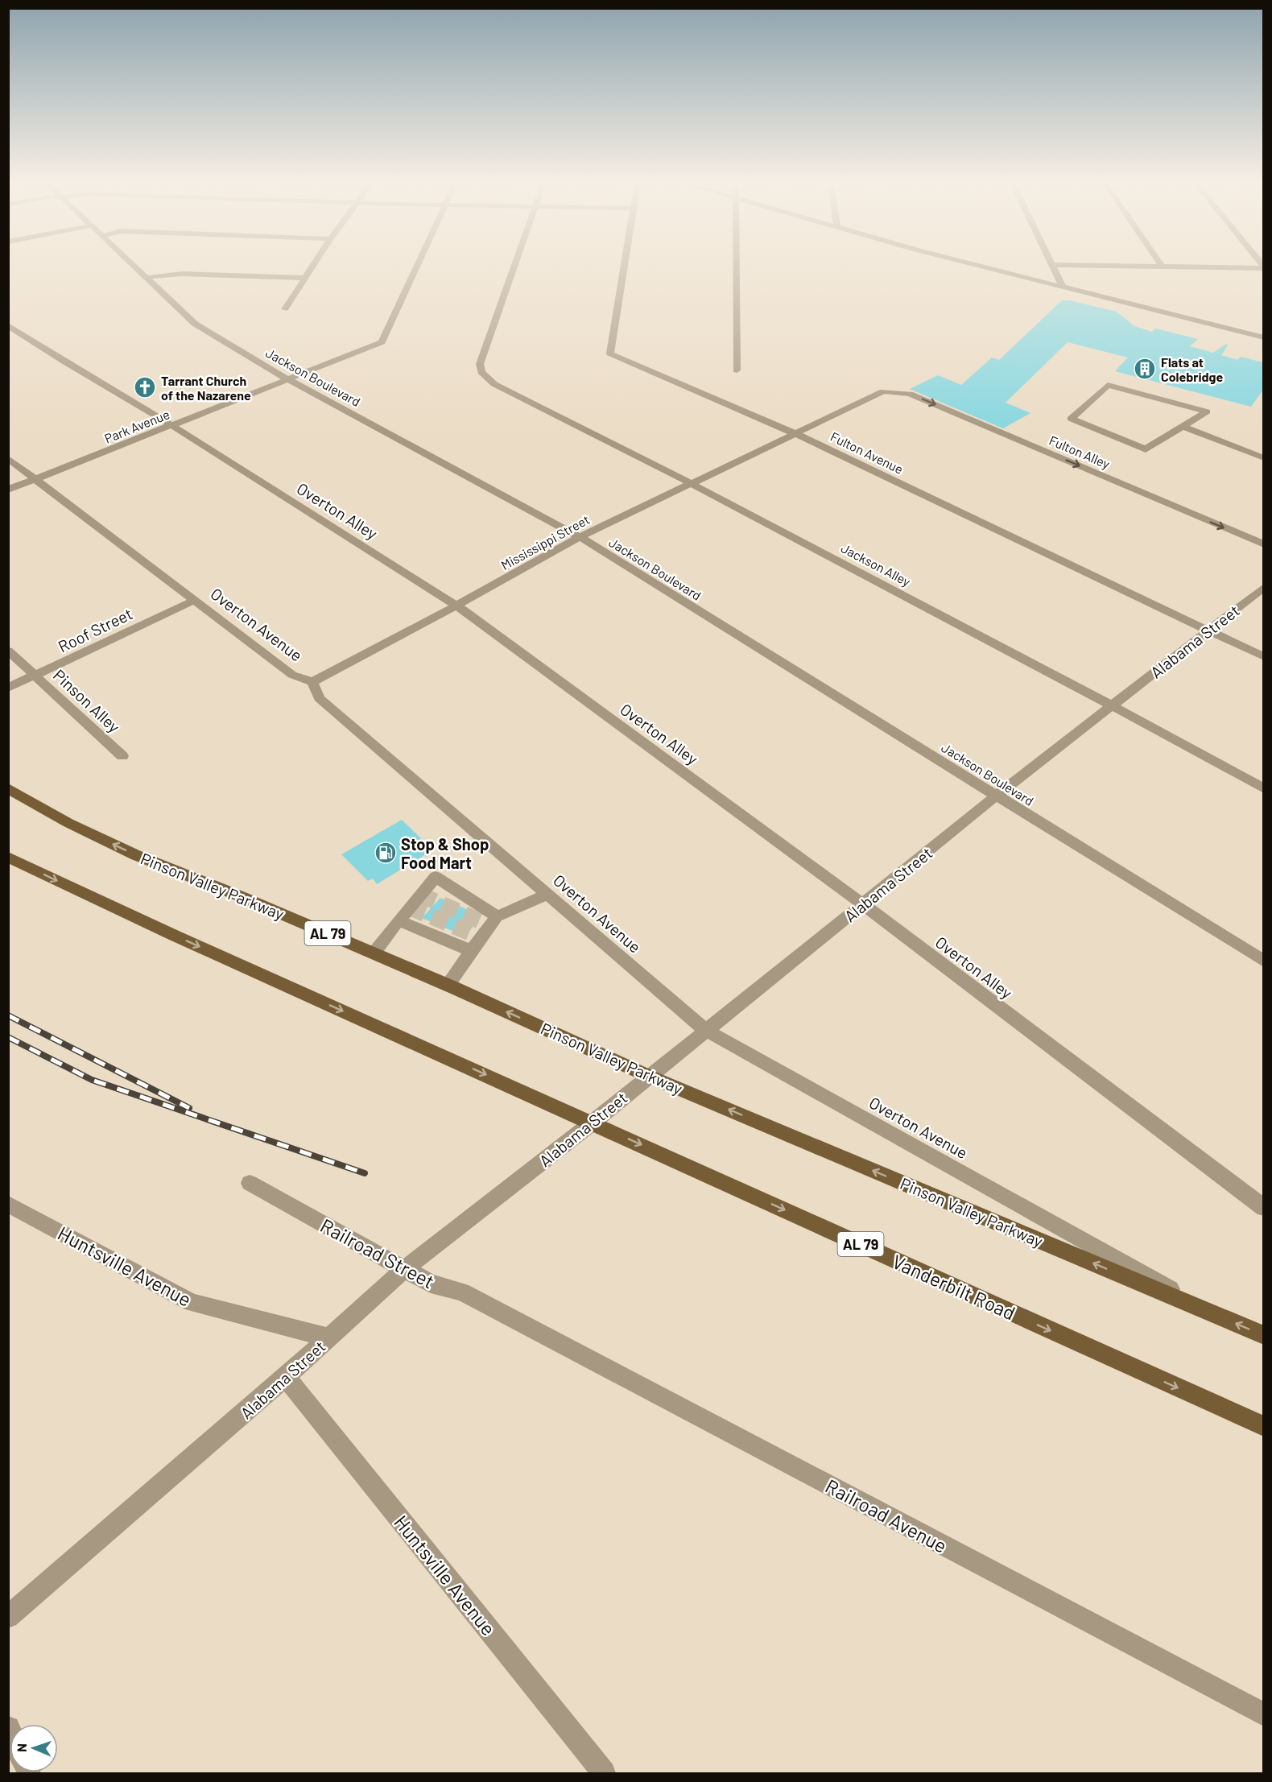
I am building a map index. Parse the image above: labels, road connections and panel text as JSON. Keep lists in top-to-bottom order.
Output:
{
  "streets": {
    "main road": ["Pinson Valley Parkway", "AL 79", "Vanderbilt Road"],
    "street": [
      "Jackson Boulevard",
      "Park Avenue",
      "Fulton Alley",
      "Fulton Avenue",
      "Overton Alley",
      "Mississippi Street",
      "Jackson Alley",
      "Overton Avenue",
      "Roof Street",
      "Alabama Street",
      "Pinson Alley",
      "Railroad Street",
      "Huntsville Avenue",
      "Railroad Avenue"
    ]
  },
  "crossings": [
    ["Jackson Boulevard", "Park Avenue"],
    ["Jackson Boulevard", "Mississippi Street"],
    ["Jackson Boulevard", "Alabama Street"],
    ["Park Avenue", "Overton Alley"],
    ["Park Avenue", "Overton Avenue"],
    ["Fulton Alley", "Mississippi Street"],
    ["Fulton Avenue", "Mississippi Street"],
    ["Fulton Avenue", "Alabama Street"],
    ["Overton Alley", "Mississippi Street"],
    ["Overton Alley", "Alabama Street"],
    ["Mississippi Street", "Jackson Alley"],
    ["Mississippi Street", "Overton Avenue"],
    ["Jackson Alley", "Alabama Street"],
    ["Overton Avenue", "Roof Street"],
    ["Overton Avenue", "Alabama Street"],
    ["Overton Avenue", "Pinson Valley Parkway"],
    ["Overton Avenue", "AL 79"],
    ["Roof Street", "Pinson Alley"],
    ["Alabama Street", "Pinson Valley Parkway"],
    ["Alabama Street", "AL 79"],
    ["Alabama Street", "Railroad Street"],
    ["Alabama Street", "Huntsville Avenue"],
    ["Alabama Street", "Vanderbilt Road"],
    ["Pinson Valley Parkway", "AL 79"],
    ["AL 79", "Vanderbilt Road"],
    ["Railroad Street", "Railroad Avenue"]
  ],
  "one_way": ["Fulton Alley", "Vanderbilt Road"],
  "places": {
    "building": ["Flats at Colebridge"],
    "church": ["Tarrant Church of the Nazarene"],
    "fuel station": ["Stop & Shop Food Mart"]
  },
  "north": "left"
}
